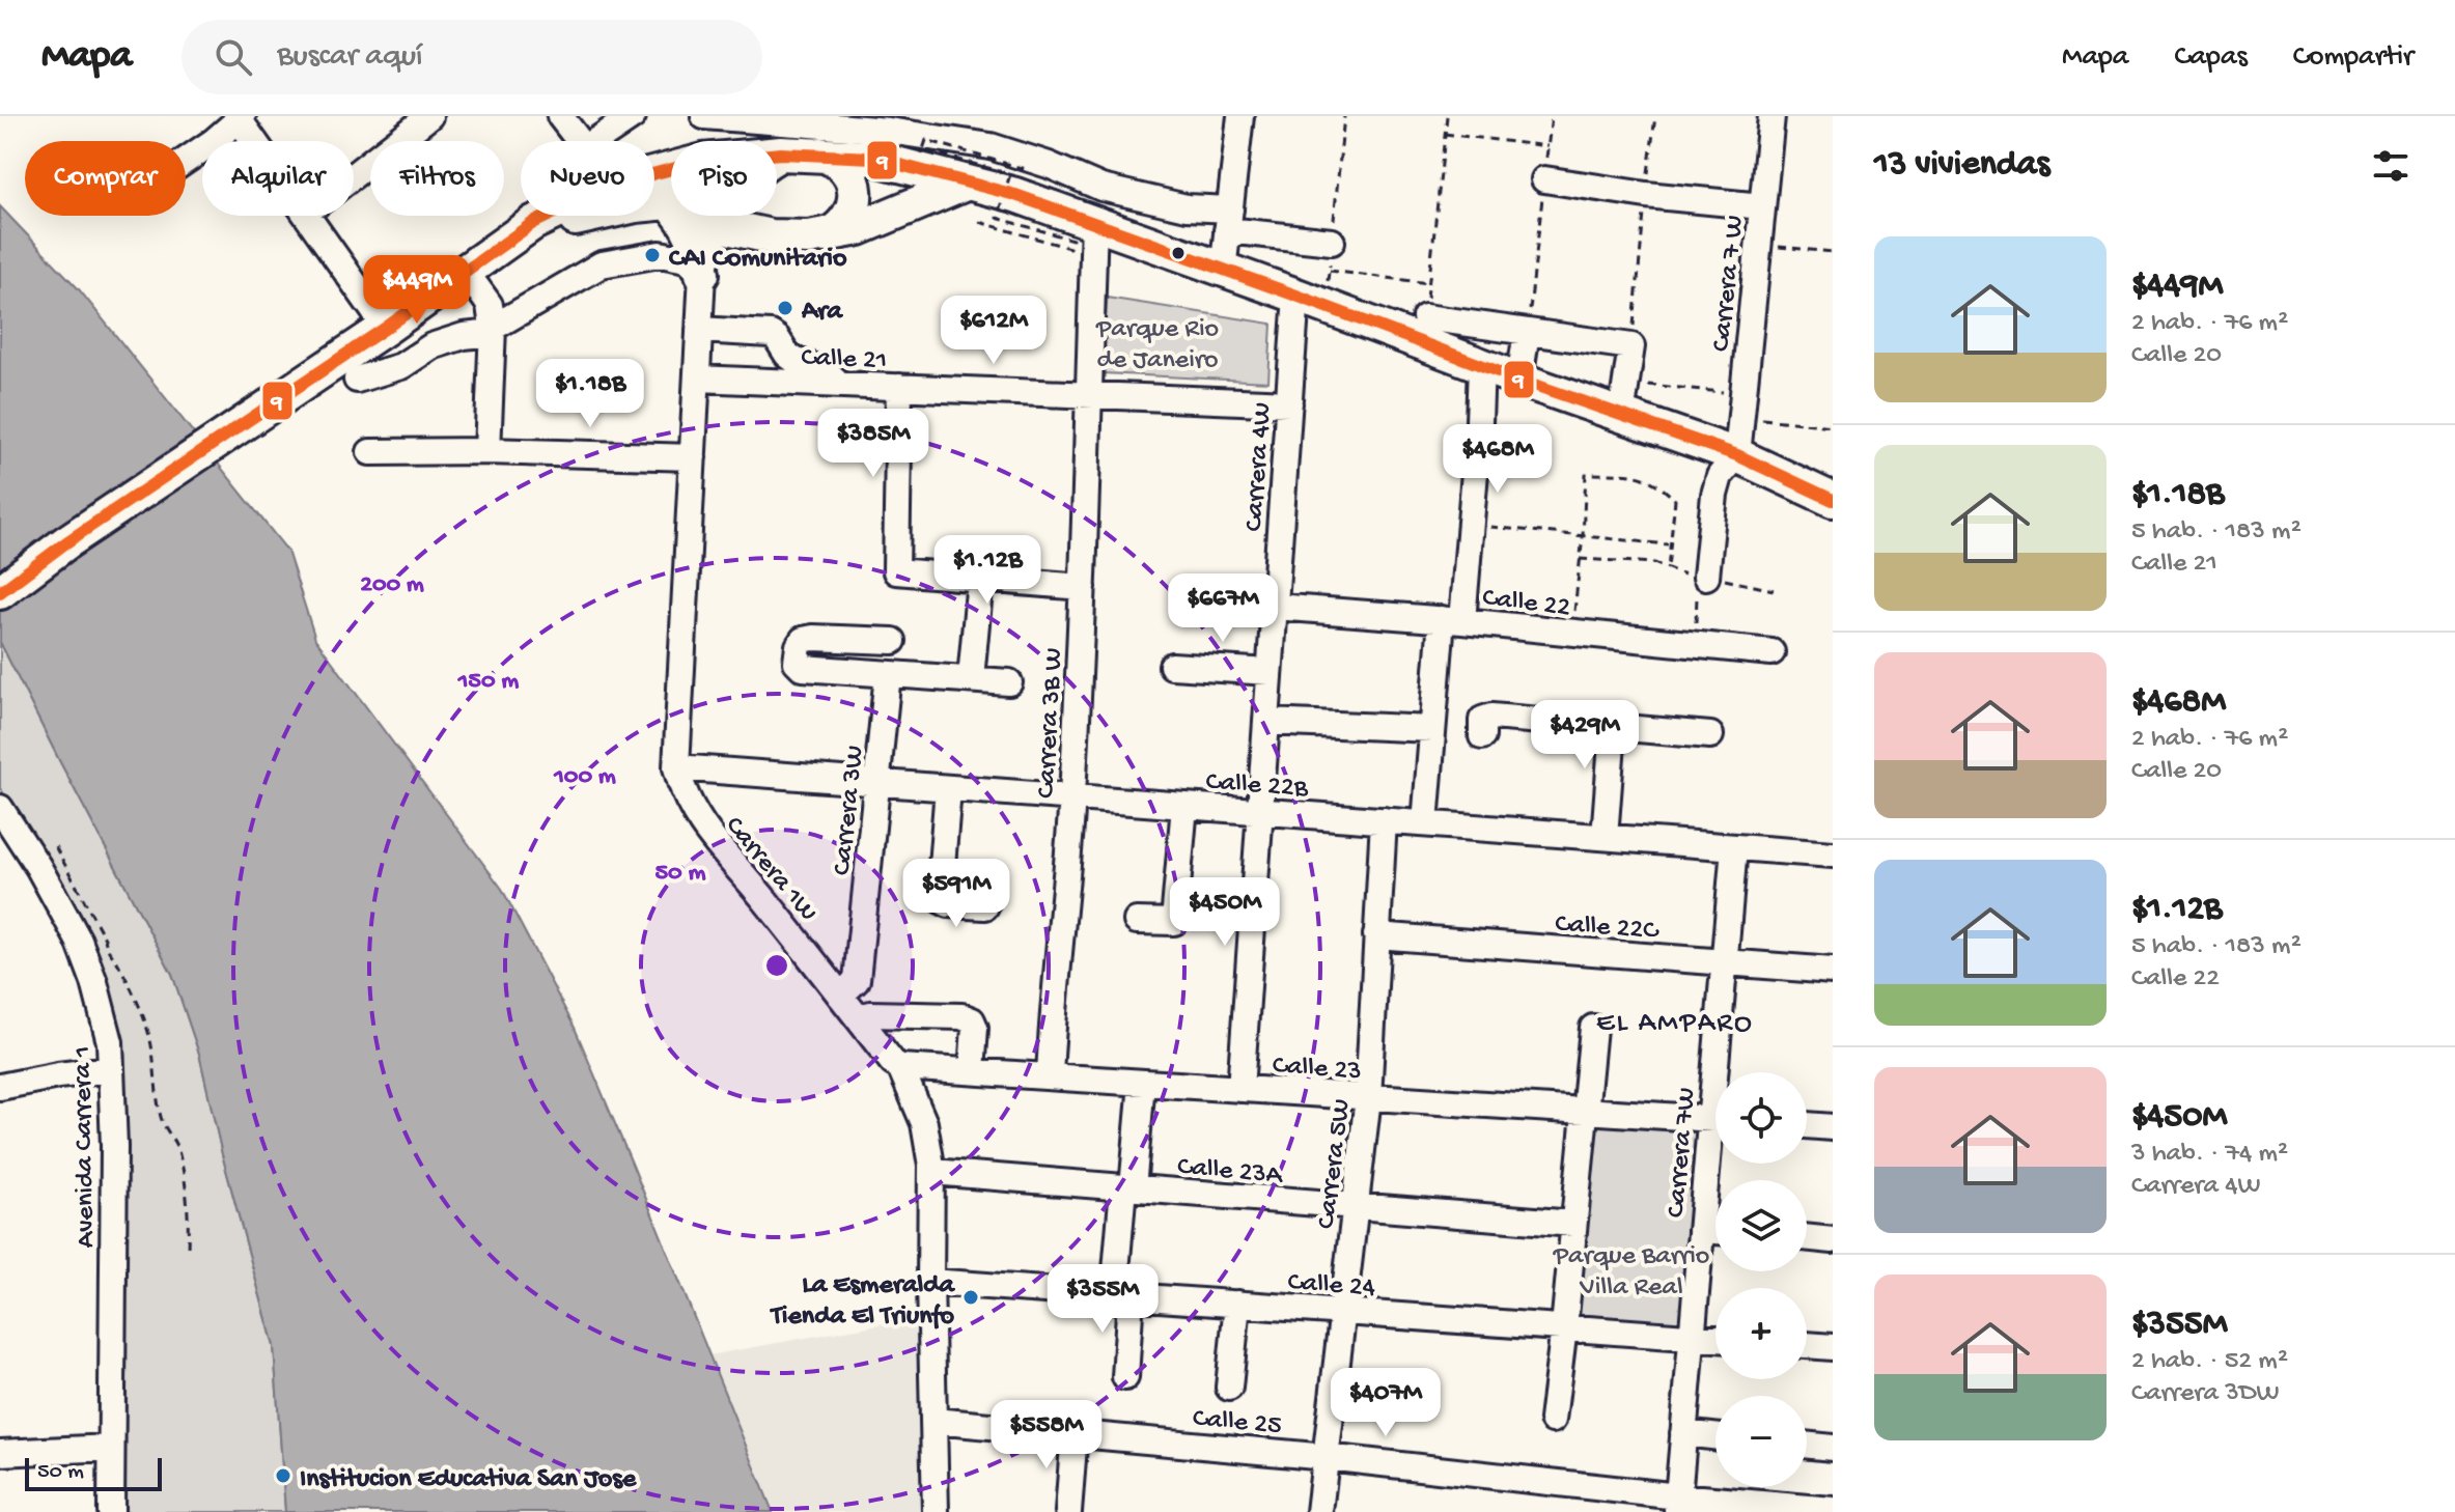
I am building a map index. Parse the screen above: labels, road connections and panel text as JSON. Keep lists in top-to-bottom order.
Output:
{
  "streets": {
    "street": [
      "Carrera 7 W",
      "Calle 21",
      "Carrera 4W",
      "Calle 22",
      "Carrera 3B W",
      "Calle 22B",
      "Carrera 3W",
      "Carrera 1W",
      "Calle 22C",
      "Calle 23",
      "Avenida Carrera 1",
      "Carrera 7W",
      "Carrera 5W",
      "Calle 23A",
      "Calle 24",
      "Calle 25"
    ]
  },
  "crossings": [
    ["Calle 21", "Carrera 4W"],
    ["Calle 21", "Carrera 3B W"],
    ["Calle 21", "Carrera 1W"],
    ["Carrera 4W", "Calle 22"],
    ["Carrera 4W", "Calle 22B"],
    ["Carrera 4W", "Calle 23"],
    ["Carrera 3B W", "Calle 22B"],
    ["Carrera 3B W", "Calle 23"],
    ["Calle 22B", "Carrera 3W"],
    ["Calle 22B", "Carrera 1W"],
    ["Calle 22B", "Carrera 7W"],
    ["Calle 22B", "Carrera 5W"],
    ["Carrera 3W", "Carrera 1W"],
    ["Carrera 1W", "Calle 23"],
    ["Carrera 1W", "Calle 23A"],
    ["Carrera 1W", "Calle 24"],
    ["Carrera 1W", "Calle 25"],
    ["Calle 22C", "Carrera 7W"],
    ["Calle 22C", "Carrera 5W"],
    ["Calle 23", "Carrera 5W"],
    ["Carrera 7W", "Calle 24"],
    ["Carrera 7W", "Calle 25"],
    ["Carrera 5W", "Calle 23A"],
    ["Carrera 5W", "Calle 24"],
    ["Carrera 5W", "Calle 25"]
  ],
  "districts": ["EL AMPARO"],
  "parks": ["Parque Rio de Janeiro", "Parque Barrio Villa Real"],
  "places": [
    "CAI Comunitario",
    "Ara",
    "La Esmeralda Tienda El Triunfo",
    "Institucion Educativa San Jose"
  ],
  "lines": ["transit line 9"],
  "scale_bar": "50 m",
  "page": {
    "header": "Mapa",
    "search": "Buscar aquí",
    "nav": ["Mapa", "Capas", "Compartir"],
    "heading": "13 viviendas",
    "chip": [
      "Comprar",
      "Alquilar",
      "Filtros",
      "Nuevo",
      "Piso"
    ],
    "list": [
      {
        "name": "$449M",
        "note": "2 hab. · 76 m² · Calle 20"
      },
      {
        "name": "$1.18B",
        "note": "5 hab. · 183 m² · Calle 21"
      },
      {
        "name": "$468M",
        "note": "2 hab. · 76 m² · Calle 20"
      },
      {
        "name": "$1.12B",
        "note": "5 hab. · 183 m² · Calle 22"
      },
      {
        "name": "$450M",
        "note": "3 hab. · 74 m² · Carrera 4W"
      },
      {
        "name": "$355M",
        "note": "2 hab. · 52 m² · Carrera 3DW"
      }
    ],
    "price": [
      "$449M",
      "$612M",
      "$1.18B",
      "$385M",
      "$468M",
      "$1.12B",
      "$667M",
      "$429M",
      "$591M",
      "$450M",
      "$355M",
      "$407M",
      "$558M"
    ],
    "map_buttons": ["+", "−"],
    "scale": "50 m"
  },
  "rings": [
    "200 m",
    "150 m",
    "100 m",
    "50 m"
  ]
}
